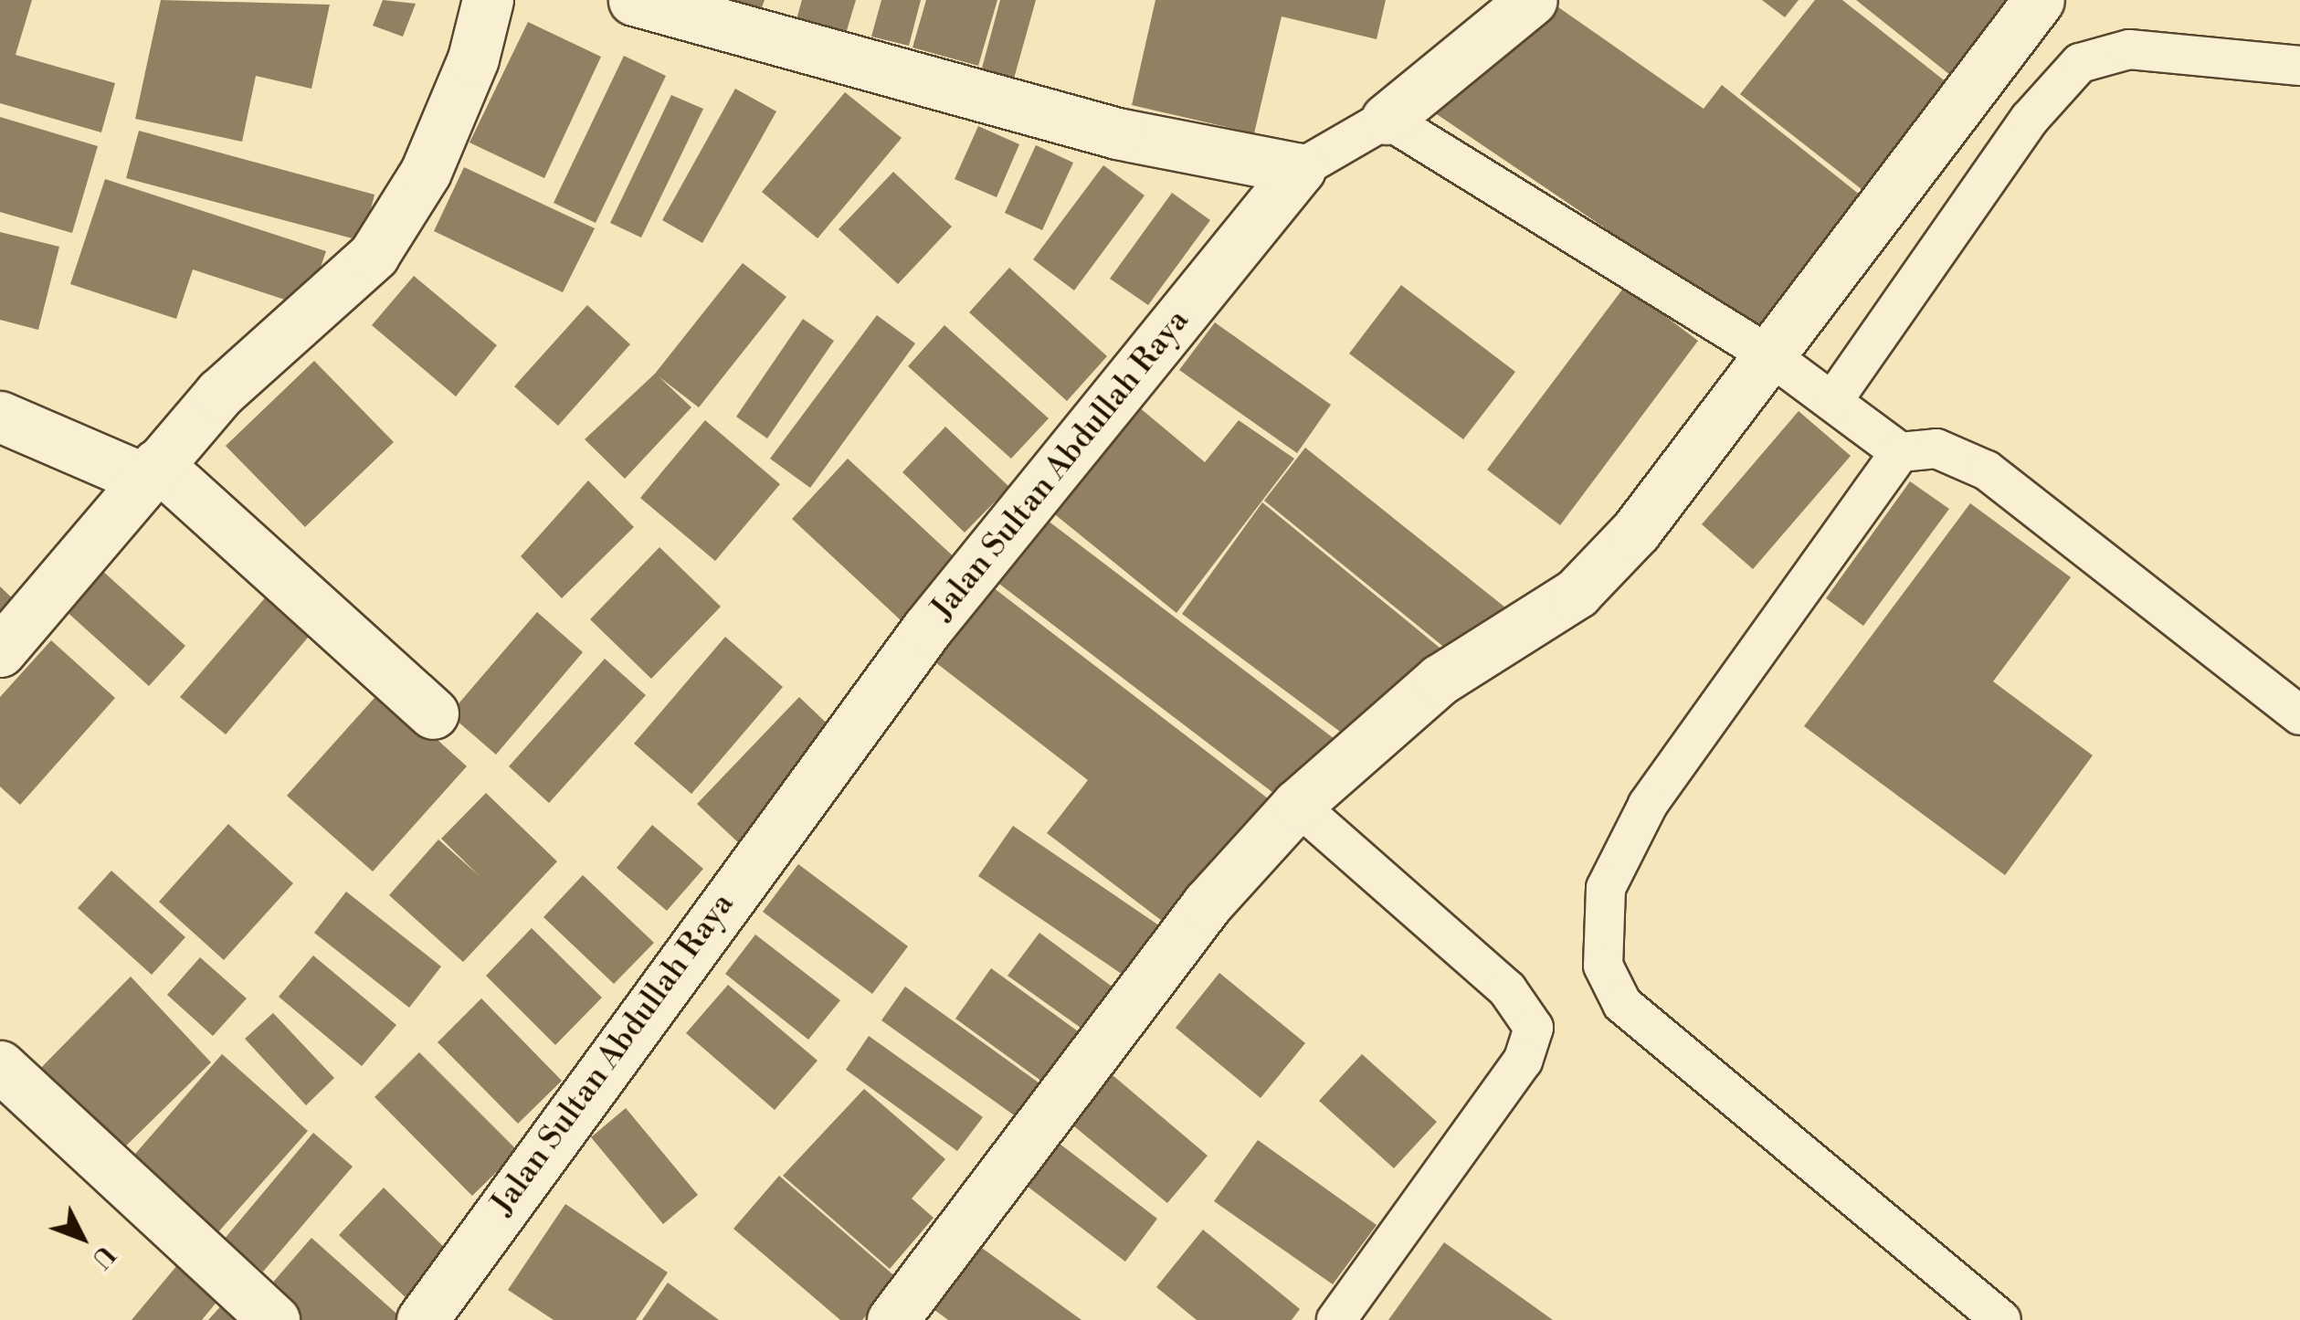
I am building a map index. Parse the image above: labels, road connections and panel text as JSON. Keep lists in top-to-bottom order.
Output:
{
  "streets": {
    "street": ["Jalan Sultan Abdullah Raya"]
  },
  "north": "bottom right"
}
